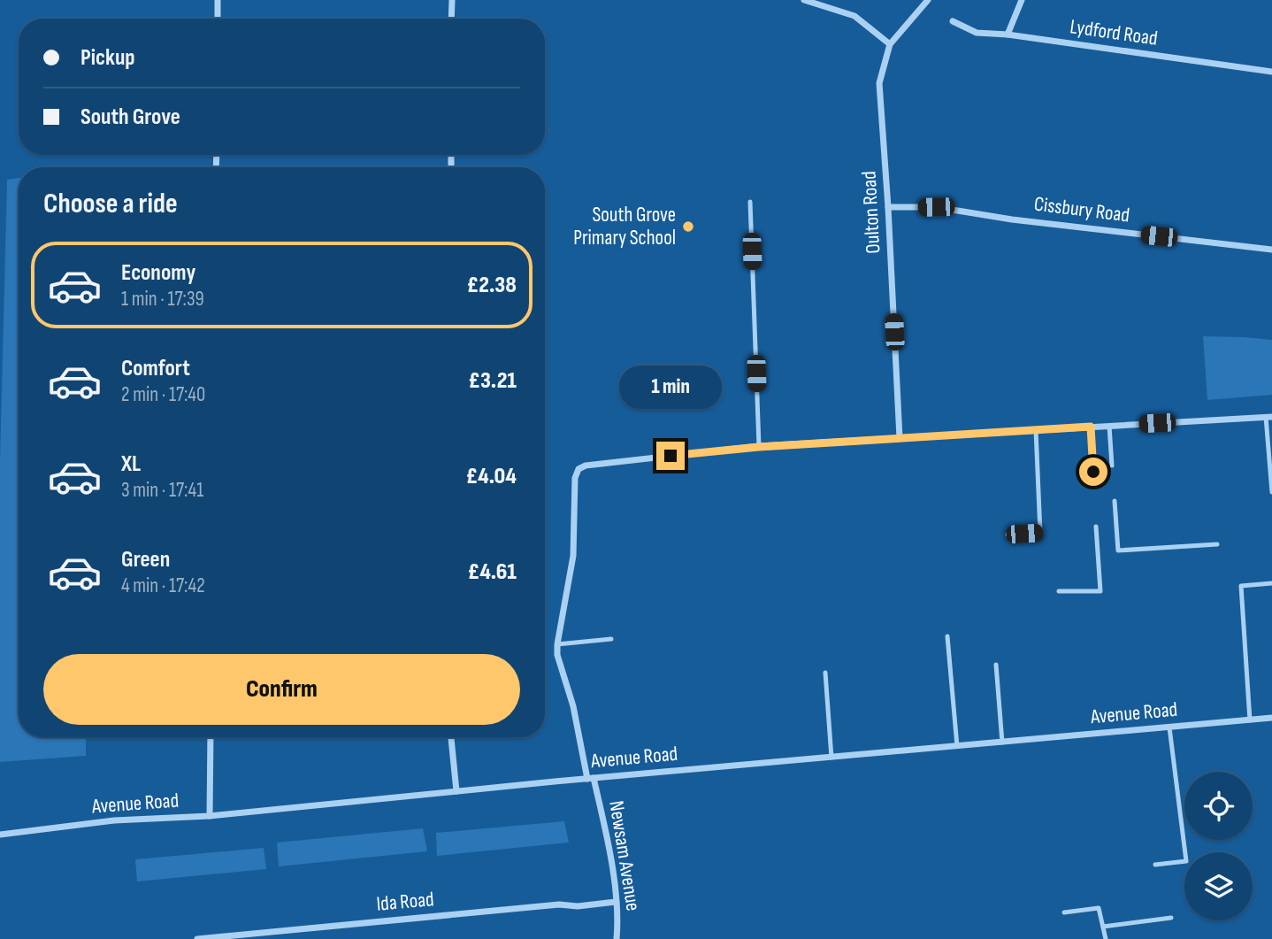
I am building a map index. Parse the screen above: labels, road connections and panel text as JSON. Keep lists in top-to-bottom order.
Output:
{
  "streets": {
    "street": [
      "Lydford Road",
      "Cissbury Road",
      "Oulton Road",
      "Avenue Road",
      "Newsam Avenue",
      "Ida Road"
    ]
  },
  "crossings": [
    ["Cissbury Road", "Oulton Road"],
    ["Avenue Road", "Newsam Avenue"],
    ["Newsam Avenue", "Ida Road"]
  ],
  "places": ["South Grove Primary School"],
  "page": {
    "banner": ["Pickup", "South Grove"],
    "heading": "Choose a ride",
    "list": [
      {
        "name": "Economy",
        "note": "1 min · 17:39",
        "value": "£2.38"
      },
      {
        "name": "Comfort",
        "note": "2 min · 17:40",
        "value": "£3.21"
      },
      {
        "name": "XL",
        "note": "3 min · 17:41",
        "value": "£4.04"
      },
      {
        "name": "Green",
        "note": "4 min · 17:42",
        "value": "£4.61"
      }
    ],
    "bubble": "1 min",
    "buttons": "Confirm"
  }
}
